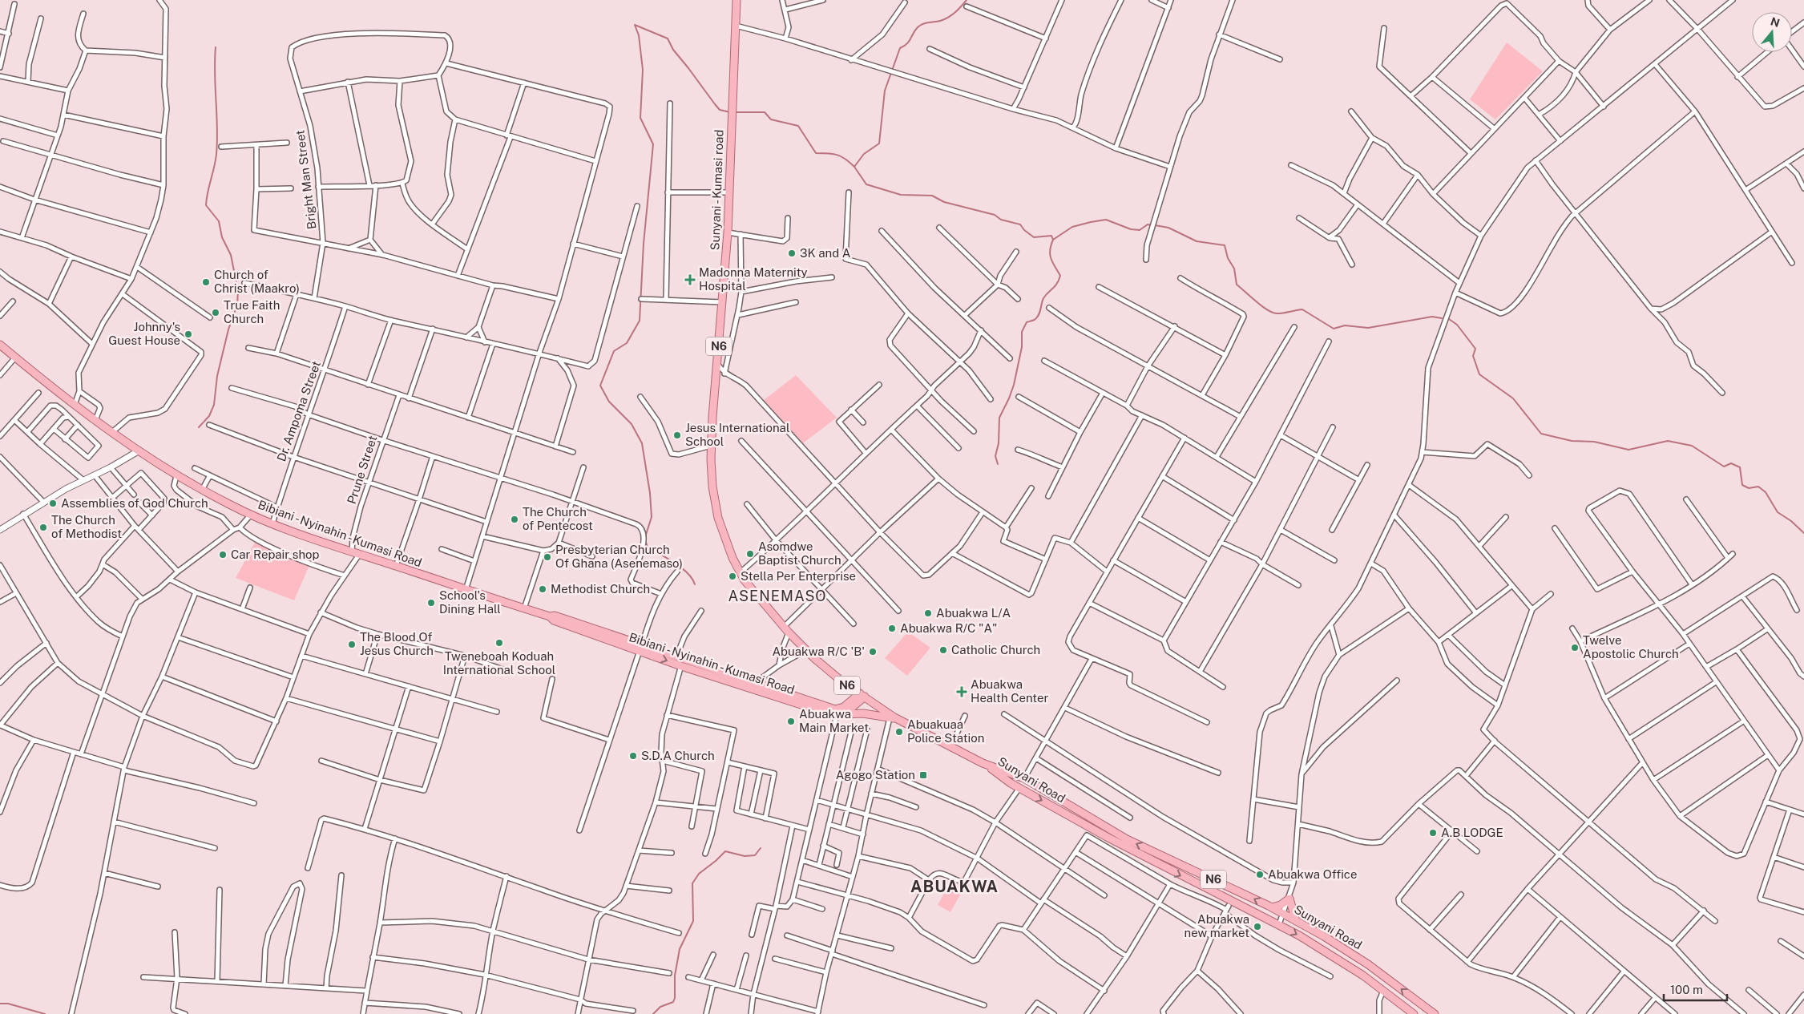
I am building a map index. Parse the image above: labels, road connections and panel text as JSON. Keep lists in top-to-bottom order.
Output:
{
  "streets": {
    "main road": [
      "Sunyani - Kumasi road",
      "N6",
      "Bibiani - Nyinahin - Kumasi Road",
      "Sunyani Road"
    ],
    "street": ["Bright Man Street", "Dr. Ampoma Street", "Prune Street"]
  },
  "crossings": [
    ["Sunyani - Kumasi road", "N6"],
    ["Sunyani - Kumasi road", "Bibiani - Nyinahin - Kumasi Road"],
    ["Sunyani - Kumasi road", "Sunyani Road"],
    ["Dr. Ampoma Street", "Bibiani - Nyinahin - Kumasi Road"],
    ["Prune Street", "Bibiani - Nyinahin - Kumasi Road"]
  ],
  "districts": ["ASENEMASO", "ABUAKWA"],
  "places": {
    "other": [
      "3K and A",
      "Church of Christ (Maakro)",
      "True Faith Church",
      "Johnny's Guest House",
      "Jesus International School",
      "Assemblies of God Church",
      "The Church of Pentecost",
      "The Church of Methodist",
      "Asomdwe Baptist Church",
      "Car Repair shop",
      "Presbyterian Church Of Ghana (Asenemaso)",
      "Stella Per Enterprise",
      "Methodist Church",
      "School's Dining Hall",
      "Abuakwa L/A",
      "Abuakwa R/C \"A\"",
      "Tweneboah Koduah International School",
      "The Blood Of Jesus Church",
      "Twelve Apostolic Church",
      "Catholic Church",
      "Abuakwa R/C 'B'",
      "Abuakwa Main Market",
      "Abuakuaa Police Station",
      "S.D.A Church",
      "A.B LODGE",
      "Abuakwa Office",
      "Abuakwa new market"
    ],
    "health": ["Madonna Maternity Hospital", "Abuakwa Health Center"],
    "transit": ["Agogo Station"]
  },
  "scale_bar": "100 m",
  "north": "top"
}
